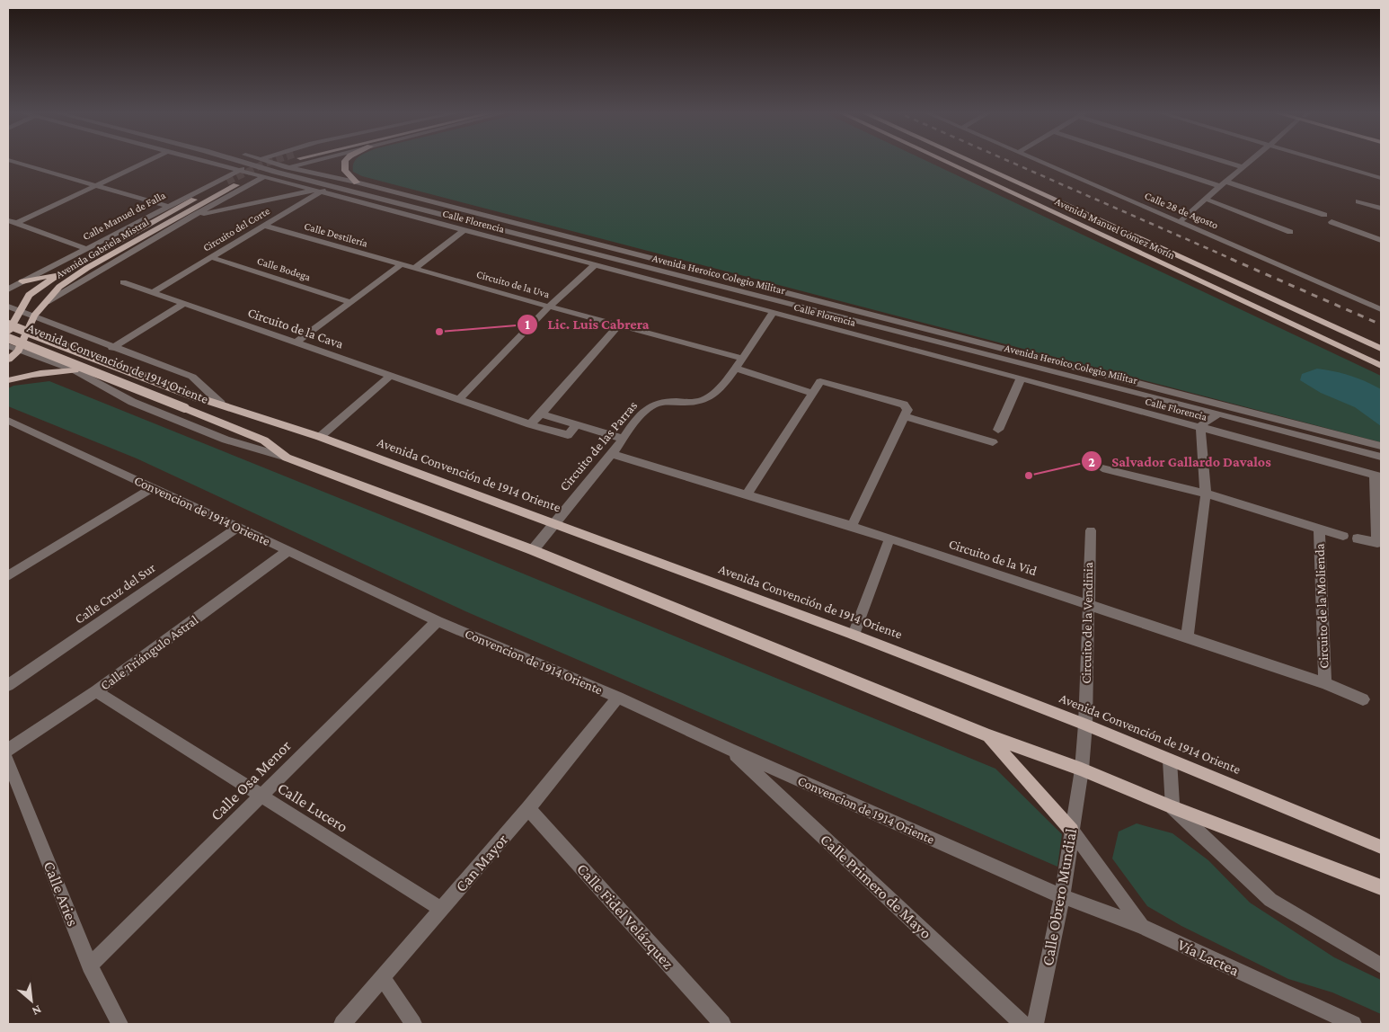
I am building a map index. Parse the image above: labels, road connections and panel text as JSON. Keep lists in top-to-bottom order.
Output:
{
  "streets": {
    "main road": ["Avenida Manuel Gómez Morín", "Avenida Gabriela Mistral", "Avenida Convención de 1914 Oriente"],
    "street": [
      "Calle 28 de Agosto",
      "Calle Manuel de Falla",
      "Calle Florencia",
      "Circuito del Corte",
      "Calle Destilería",
      "Calle Bodega",
      "Avenida Heroico Colegio Militar",
      "Circuito de la Uva",
      "Circuito de la Cava",
      "Circuito de las Parras",
      "Convencion de 1914 Oriente",
      "Circuito de la Vid",
      "Calle Cruz del Sur",
      "Circuito de la Molienda",
      "Circuito de la Vendinia",
      "Calle Triángulo Astral",
      "Calle Osa Menor",
      "Calle Lucero",
      "Can Mayor",
      "Calle Primero de Mayo",
      "Calle Aries",
      "Calle Obrero Mundial",
      "Calle Fidel Velázquez",
      "Vía Lactea"
    ]
  },
  "crossings": [
    ["Calle Manuel de Falla", "Calle Florencia"],
    ["Calle Manuel de Falla", "Avenida Heroico Colegio Militar"],
    ["Calle Florencia", "Circuito del Corte"],
    ["Calle Florencia", "Circuito de las Parras"],
    ["Circuito del Corte", "Calle Destilería"],
    ["Circuito del Corte", "Calle Bodega"],
    ["Circuito del Corte", "Avenida Heroico Colegio Militar"],
    ["Circuito del Corte", "Circuito de la Cava"],
    ["Calle Destilería", "Circuito de la Uva"],
    ["Avenida Gabriela Mistral", "Avenida Convención de 1914 Oriente"],
    ["Circuito de la Uva", "Circuito de las Parras"],
    ["Avenida Convención de 1914 Oriente", "Circuito de las Parras"],
    ["Avenida Convención de 1914 Oriente", "Circuito de la Vendinia"],
    ["Avenida Convención de 1914 Oriente", "Calle Obrero Mundial"],
    ["Circuito de las Parras", "Circuito de la Vid"],
    ["Convencion de 1914 Oriente", "Calle Cruz del Sur"],
    ["Convencion de 1914 Oriente", "Calle Triángulo Astral"],
    ["Convencion de 1914 Oriente", "Calle Osa Menor"],
    ["Convencion de 1914 Oriente", "Can Mayor"],
    ["Convencion de 1914 Oriente", "Calle Primero de Mayo"],
    ["Convencion de 1914 Oriente", "Calle Obrero Mundial"],
    ["Convencion de 1914 Oriente", "Vía Lactea"],
    ["Circuito de la Vid", "Circuito de la Molienda"],
    ["Circuito de la Vid", "Circuito de la Vendinia"],
    ["Circuito de la Molienda", "Circuito de la Vendinia"],
    ["Circuito de la Vendinia", "Calle Obrero Mundial"],
    ["Calle Triángulo Astral", "Calle Lucero"],
    ["Calle Osa Menor", "Calle Lucero"],
    ["Calle Osa Menor", "Calle Aries"],
    ["Calle Lucero", "Can Mayor"],
    ["Can Mayor", "Calle Fidel Velázquez"],
    ["Calle Obrero Mundial", "Vía Lactea"]
  ],
  "places": ["Lic. Luis Cabrera", "Salvador Gallardo Davalos"],
  "north": "bottom right"
}
